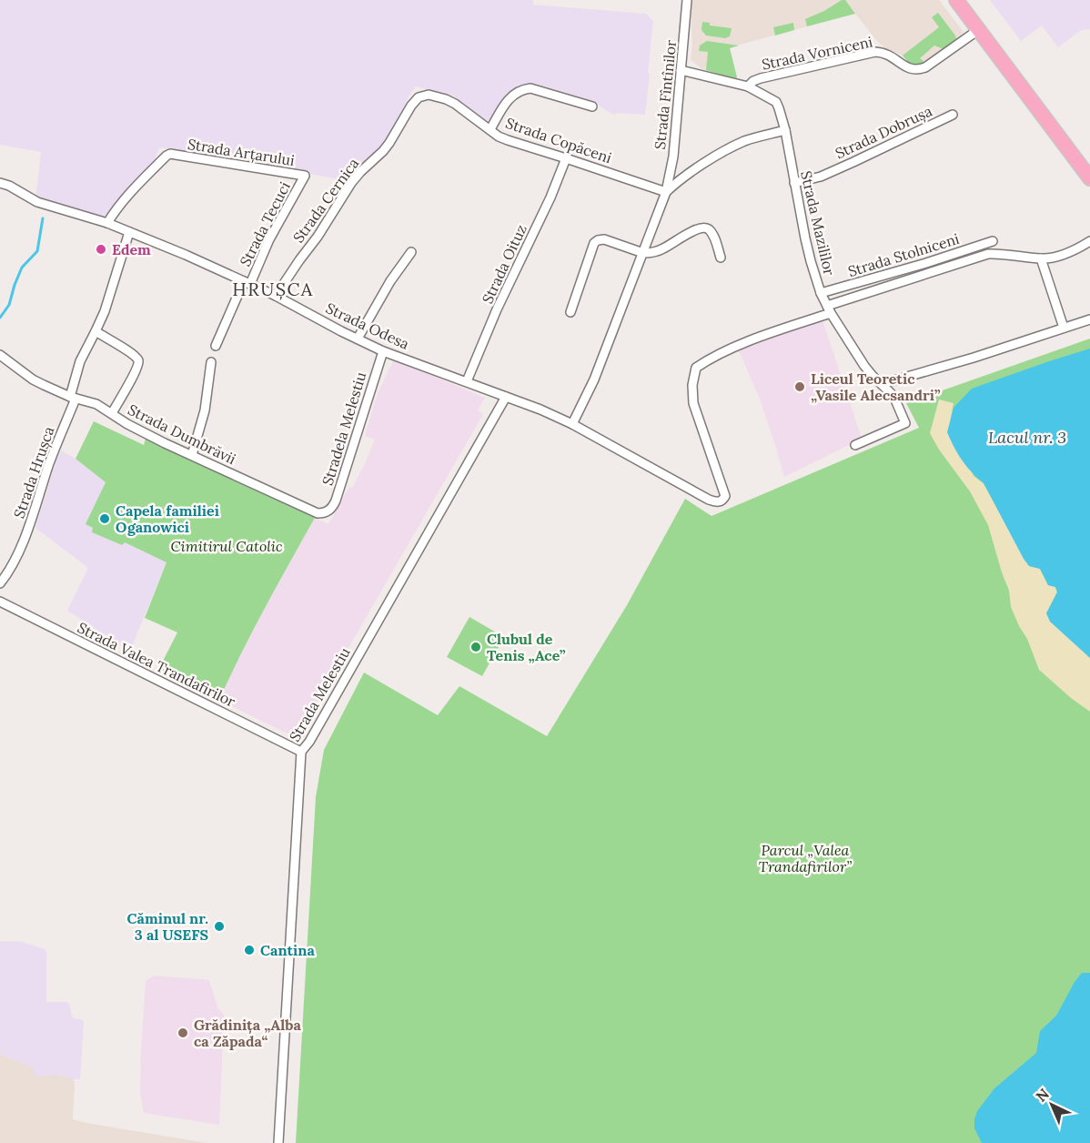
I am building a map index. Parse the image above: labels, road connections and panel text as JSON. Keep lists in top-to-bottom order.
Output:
{
  "streets": {
    "street": [
      "Strada Vorniceni",
      "Strada Fîntînilor",
      "Strada Dobrușa",
      "Strada Copăceni",
      "Strada Arțarului",
      "Strada Cernica",
      "Strada Mazililor",
      "Strada Tecuci",
      "Strada Stolniceni",
      "Strada Oituz",
      "Strada Odesa",
      "Stradela Melestiu",
      "Strada Dumbrăvii",
      "Strada Hrușca",
      "Strada Valea Trandafirilor",
      "Strada Melestiu"
    ]
  },
  "crossings": [
    ["Strada Vorniceni", "Strada Fîntînilor"],
    ["Strada Vorniceni", "Strada Mazililor"],
    ["Strada Fîntînilor", "Strada Copăceni"],
    ["Strada Fîntînilor", "Strada Odesa"],
    ["Strada Dobrușa", "Strada Mazililor"],
    ["Strada Copăceni", "Strada Cernica"],
    ["Strada Copăceni", "Strada Oituz"],
    ["Strada Arțarului", "Strada Tecuci"],
    ["Strada Arțarului", "Strada Odesa"],
    ["Strada Cernica", "Strada Odesa"],
    ["Strada Mazililor", "Strada Stolniceni"],
    ["Strada Mazililor", "Strada Odesa"],
    ["Strada Tecuci", "Strada Odesa"],
    ["Strada Oituz", "Strada Odesa"],
    ["Strada Odesa", "Stradela Melestiu"],
    ["Strada Odesa", "Strada Hrușca"],
    ["Strada Odesa", "Strada Melestiu"],
    ["Stradela Melestiu", "Strada Dumbrăvii"],
    ["Strada Dumbrăvii", "Strada Hrușca"],
    ["Strada Valea Trandafirilor", "Strada Melestiu"]
  ],
  "districts": ["HRUȘCA"],
  "water": ["Lacul nr. 3"],
  "parks": ["Cimitirul Catolic", "Parcul „Valea Trandafirilor”"],
  "places": [
    "Edem",
    "Liceul Teoretic „Vasile Alecsandri”",
    "Capela familiei Oganowici",
    "Clubul de Tenis „Ace”",
    "Căminul nr. 3 al USEFS",
    "Cantina",
    "Grădinița „Alba ca Zăpada“"
  ],
  "north": "top left"
}
